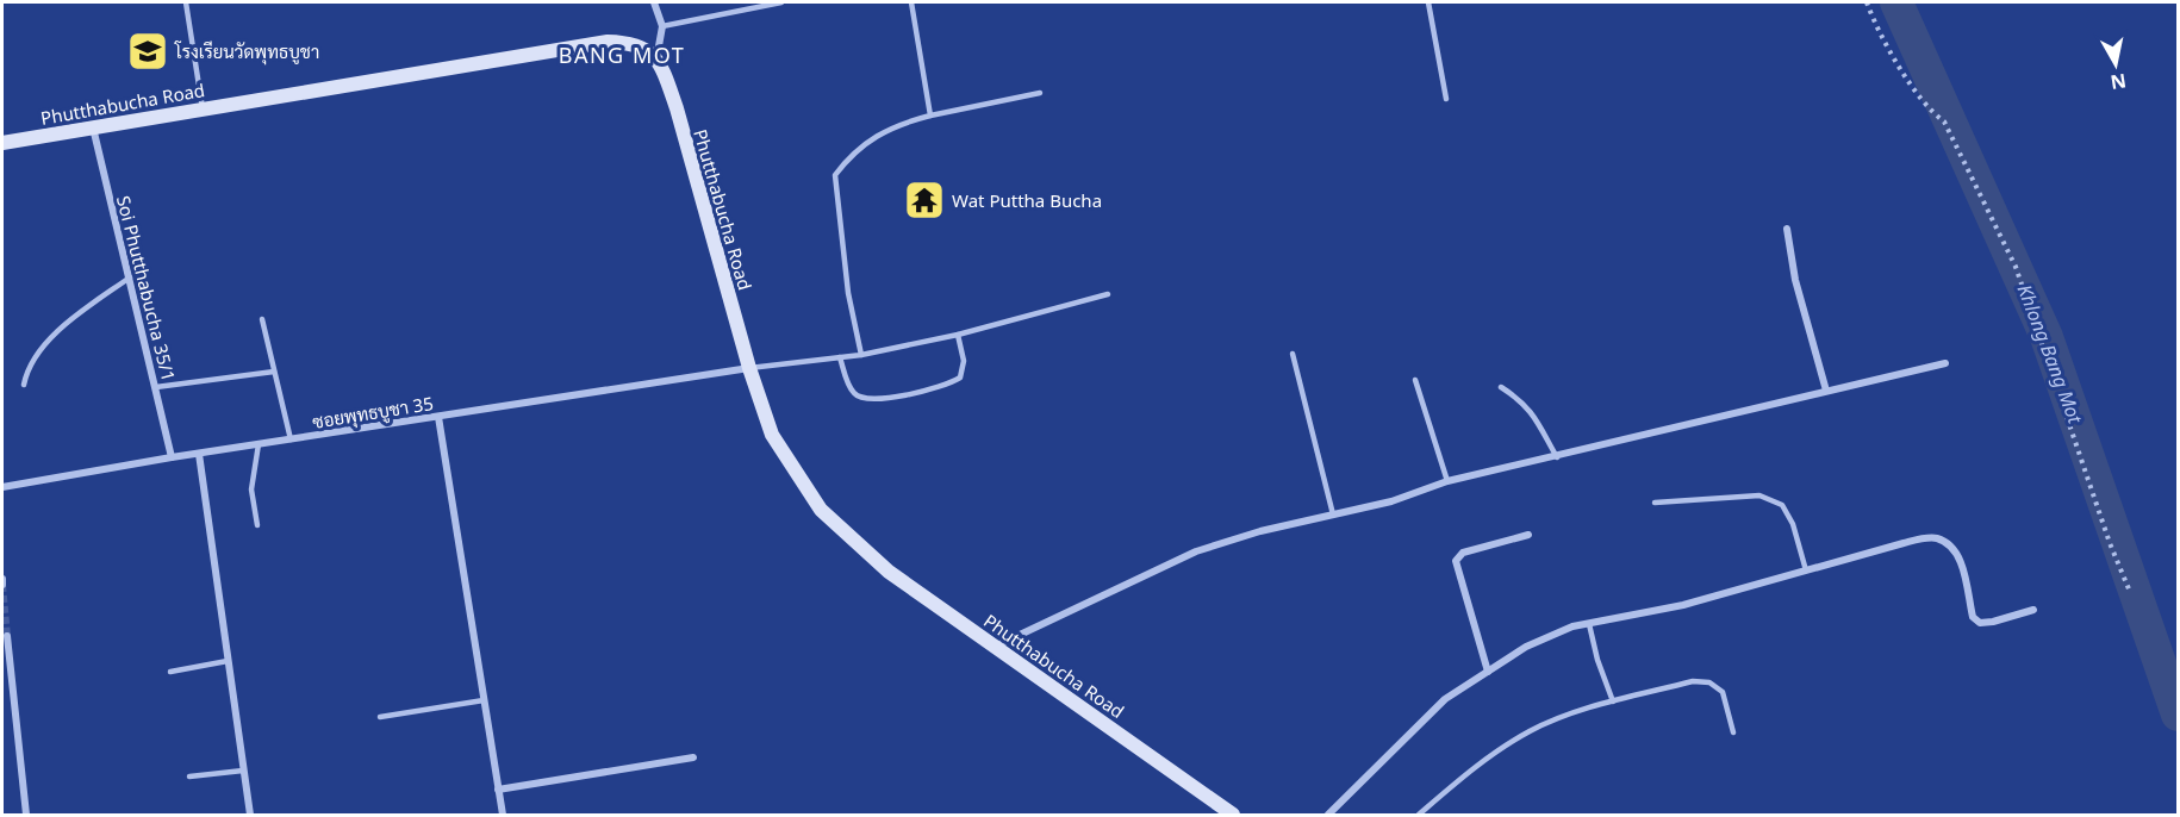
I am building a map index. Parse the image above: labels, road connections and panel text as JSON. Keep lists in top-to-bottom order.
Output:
{
  "streets": {
    "main road": ["Phutthabucha Road"],
    "street": ["Soi Phutthabucha 35/1", "ซอยพุทธบูชา 35"]
  },
  "crossings": [
    ["Phutthabucha Road", "Soi Phutthabucha 35/1"],
    ["Phutthabucha Road", "ซอยพุทธบูชา 35"],
    ["Soi Phutthabucha 35/1", "ซอยพุทธบูชา 35"]
  ],
  "districts": ["BANG MOT"],
  "water": ["Khlong Bang Mot"],
  "places": {
    "school or university": ["โรงเรียนวัดพุทธบูชา"],
    "temple": ["Wat Puttha Bucha"]
  },
  "north": "bottom"
}
